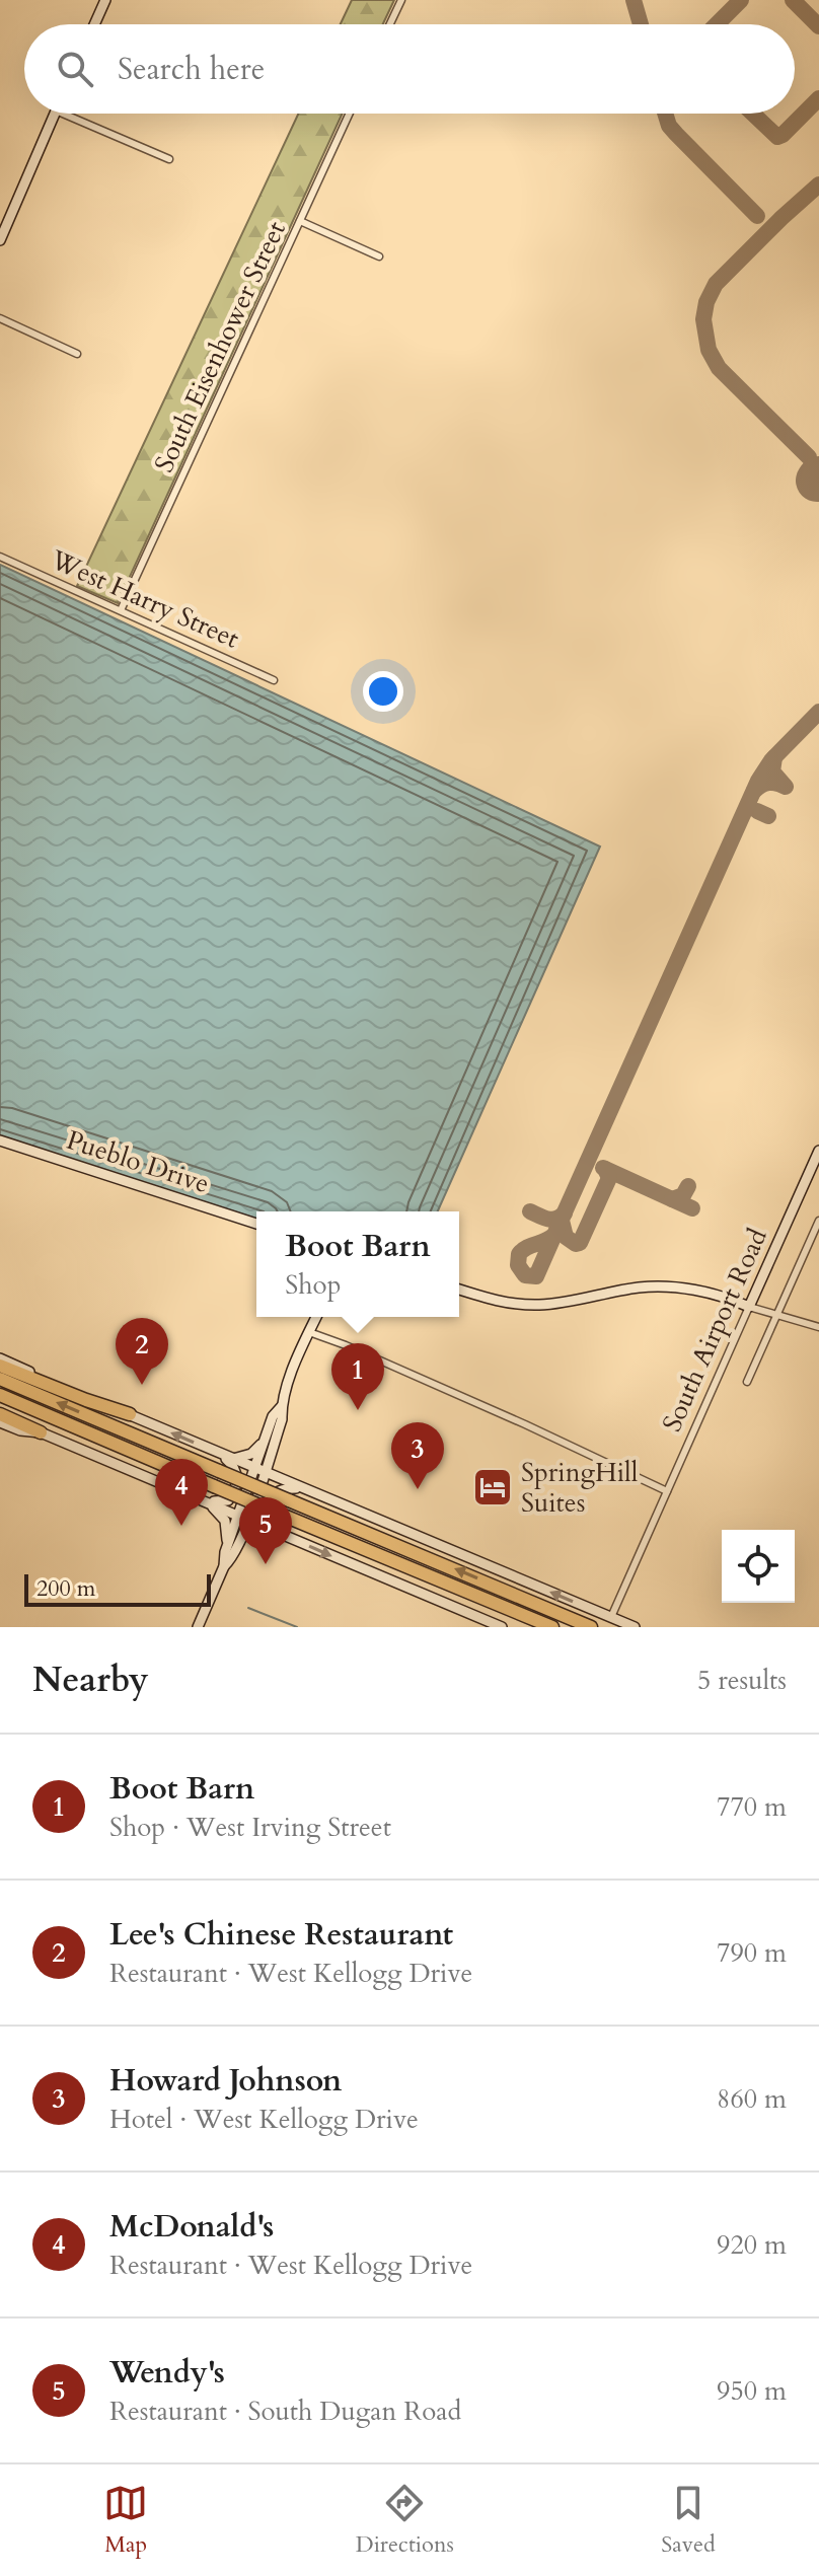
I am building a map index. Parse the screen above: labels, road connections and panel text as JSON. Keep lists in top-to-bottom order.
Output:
{
  "streets": {
    "street": [
      "South Eisenhower Street",
      "West Harry Street",
      "Pueblo Drive",
      "South Airport Road"
    ]
  },
  "crossings": [
    ["South Eisenhower Street", "West Harry Street"]
  ],
  "places": {
    "hotel": ["SpringHill Suites"]
  },
  "scale_bar": "200 m",
  "page": {
    "search": "Search here",
    "popup": ["Boot Barn", "Shop"],
    "pins": [
      "2",
      "1",
      "3",
      "4",
      "5"
    ],
    "scale": "200 m",
    "heading": ["Nearby", "5 results"],
    "list": [
      {
        "mark": "1",
        "name": "Boot Barn",
        "note": "Shop · West Irving Street",
        "value": "770 m"
      },
      {
        "mark": "2",
        "name": "Lee's Chinese Restaurant",
        "note": "Restaurant · West Kellogg Drive",
        "value": "790 m"
      },
      {
        "mark": "3",
        "name": "Howard Johnson",
        "note": "Hotel · West Kellogg Drive",
        "value": "860 m"
      },
      {
        "mark": "4",
        "name": "McDonald's",
        "note": "Restaurant · West Kellogg Drive",
        "value": "920 m"
      },
      {
        "mark": "5",
        "name": "Wendy's",
        "note": "Restaurant · South Dugan Road",
        "value": "950 m"
      }
    ],
    "nav": ["Map", "Directions", "Saved"]
  }
}
